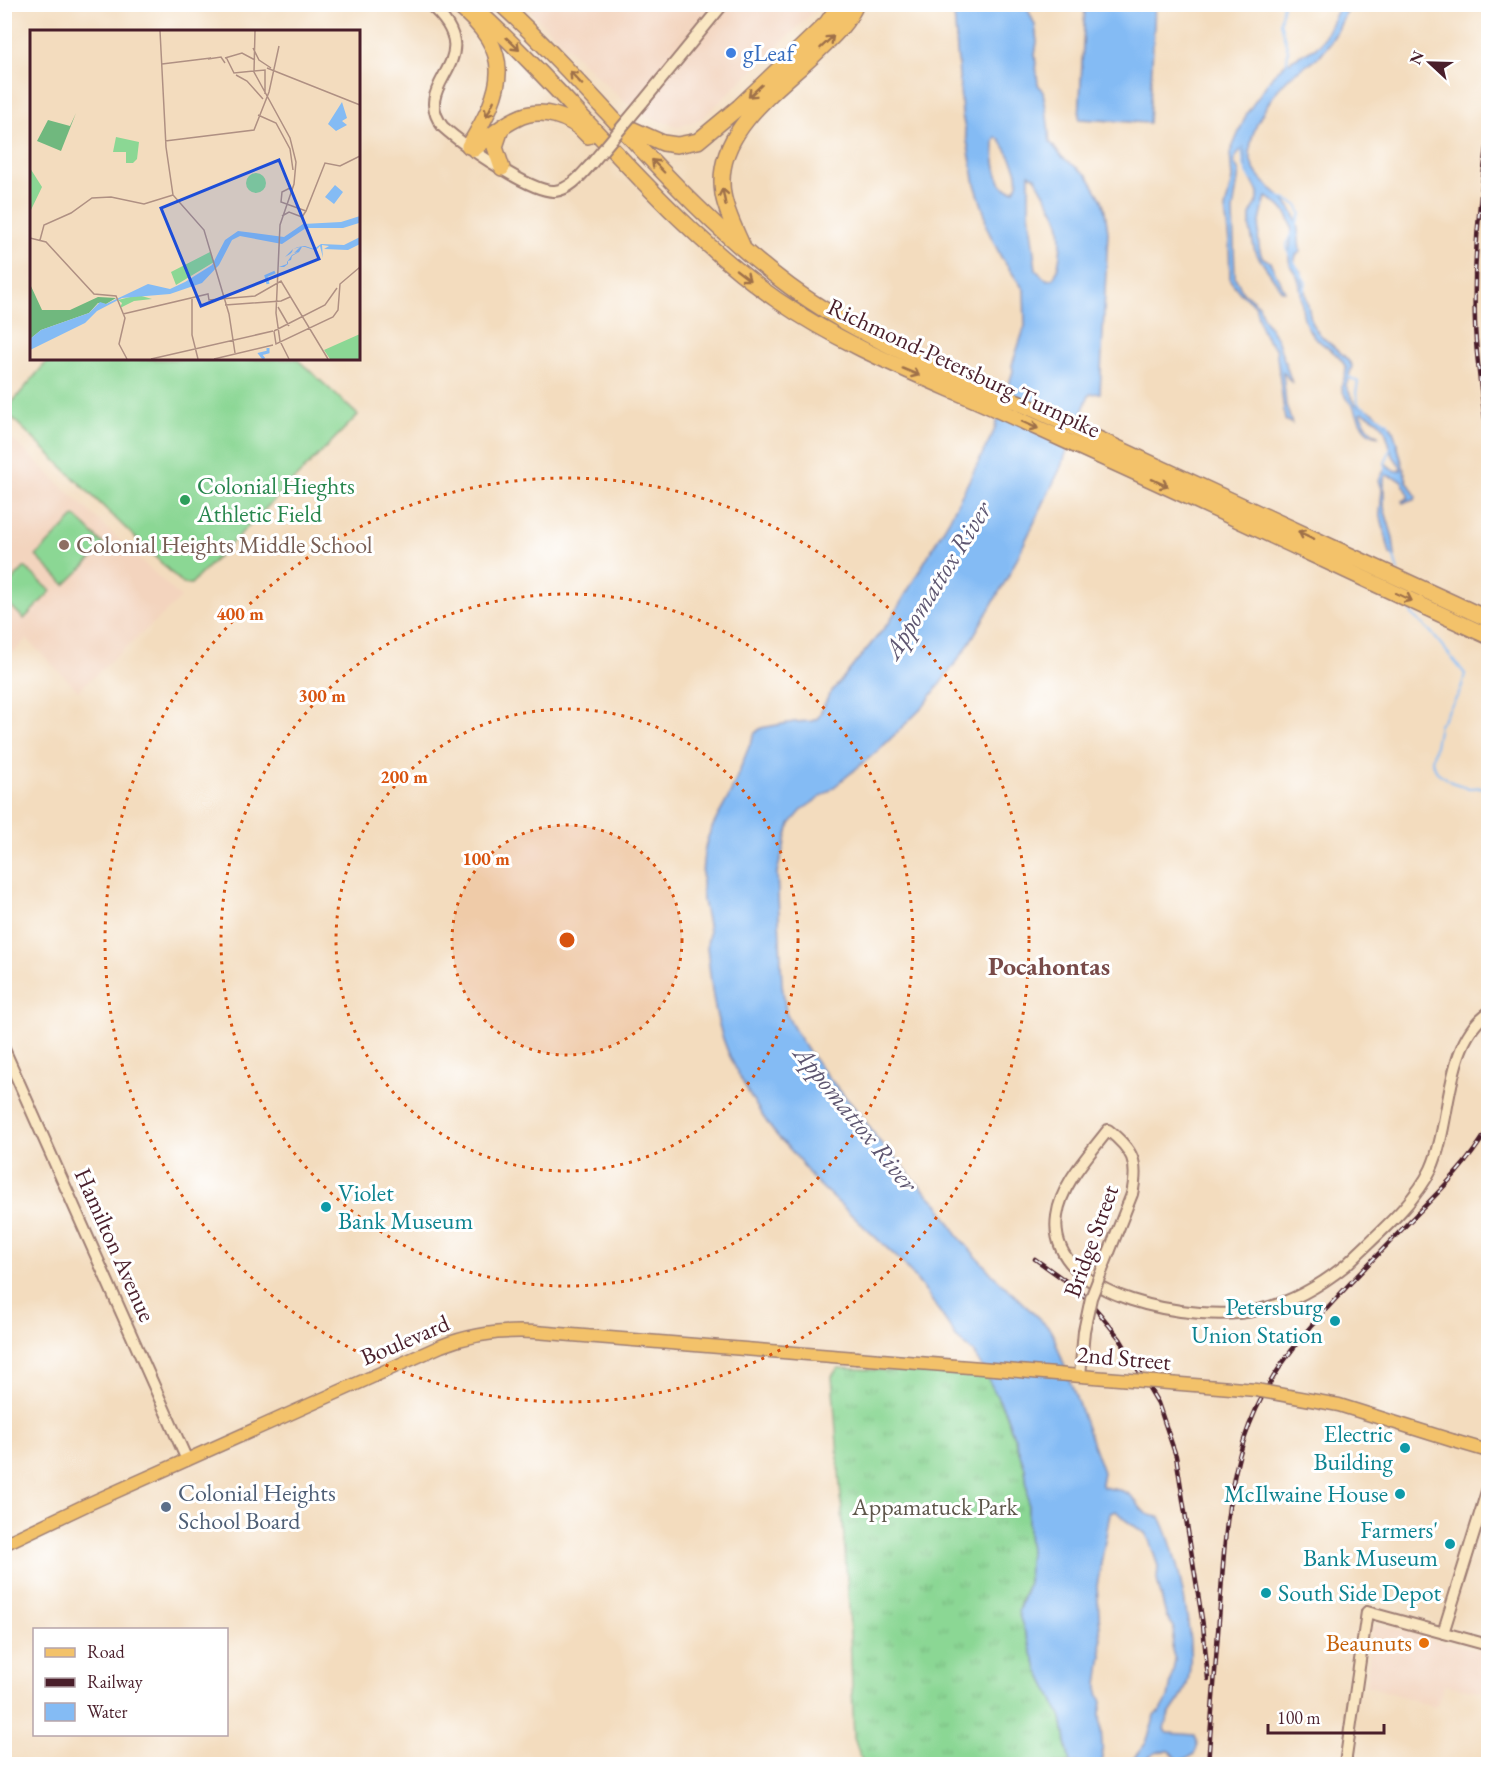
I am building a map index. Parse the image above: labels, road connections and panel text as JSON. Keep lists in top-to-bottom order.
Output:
{
  "streets": {
    "highway": ["Richmond-Petersburg Turnpike"],
    "main road": ["Boulevard", "2nd Street"],
    "street": ["Bridge Street", "Hamilton Avenue"]
  },
  "crossings": [
    ["Bridge Street", "2nd Street"],
    ["Hamilton Avenue", "Boulevard"],
    ["Boulevard", "2nd Street"]
  ],
  "districts": ["Pocahontas"],
  "water": ["Appomattox River"],
  "parks": ["Appamatuck Park"],
  "places": [
    "gLeaf",
    "Colonial Hieghts Athletic Field",
    "Colonial Heights Middle School",
    "Violet Bank Museum",
    "Petersburg Union Station",
    "Electric Building",
    "McIlwaine House",
    "Colonial Heights School Board",
    "Farmers' Bank Museum",
    "South Side Depot",
    "Beaunuts"
  ],
  "legend": ["Road", "Railway", "Water"],
  "scale_bar": "100 m",
  "north": "left",
  "rings": [
    "400 m",
    "300 m",
    "200 m",
    "100 m"
  ]
}
